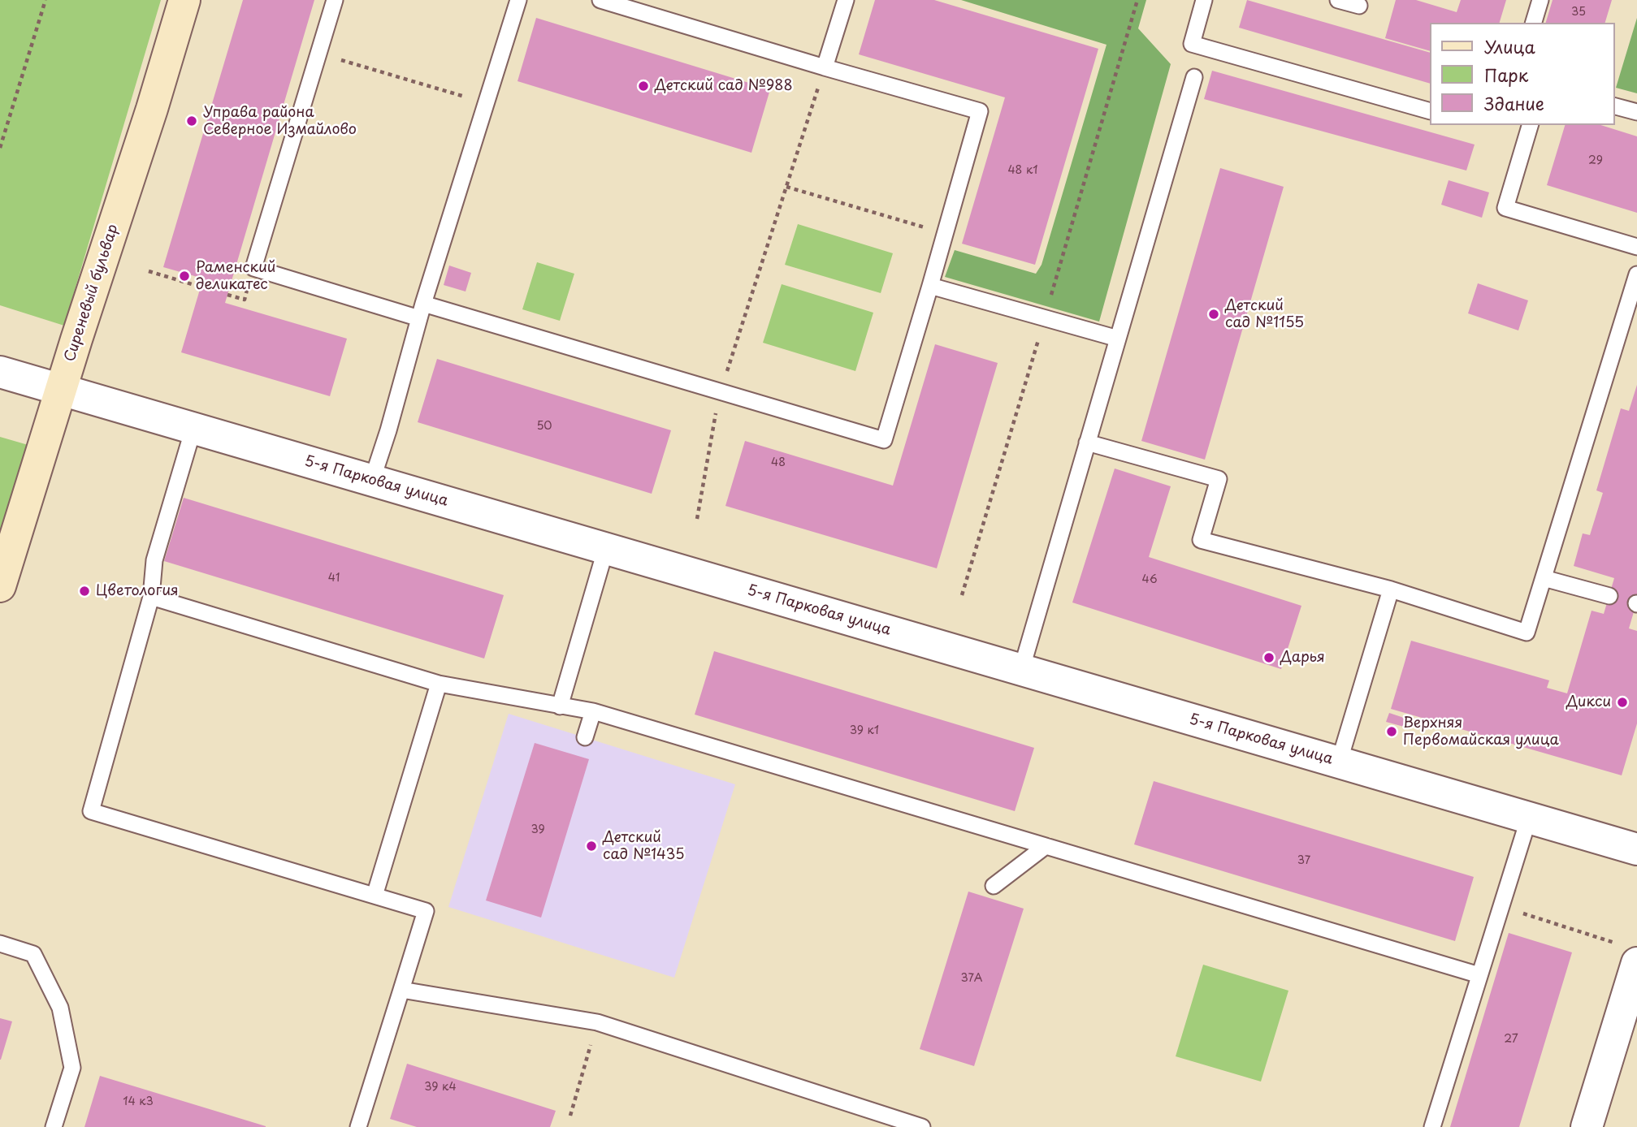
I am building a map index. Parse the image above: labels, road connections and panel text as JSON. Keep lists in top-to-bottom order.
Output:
{
  "streets": {
    "main road": ["Сиреневый бульвар"],
    "street": ["5-я Парковая улица"]
  },
  "crossings": [
    ["Сиреневый бульвар", "5-я Парковая улица"]
  ],
  "places": [
    "Детский сад №988",
    "Управа района Северное Измайлово",
    "Раменский деликатес",
    "Детский сад №1155",
    "Цветология",
    "Дарья",
    "Дикси",
    "Верхняя Первомайская улица",
    "Детский сад №1435"
  ],
  "house_numbers": [
    "35",
    "29",
    "48 к1",
    "50",
    "48",
    "41",
    "46",
    "39 к1",
    "39",
    "37",
    "37А",
    "27",
    "39 к4",
    "14 к3"
  ],
  "legend": ["Улица", "Парк", "Здание"]
}
